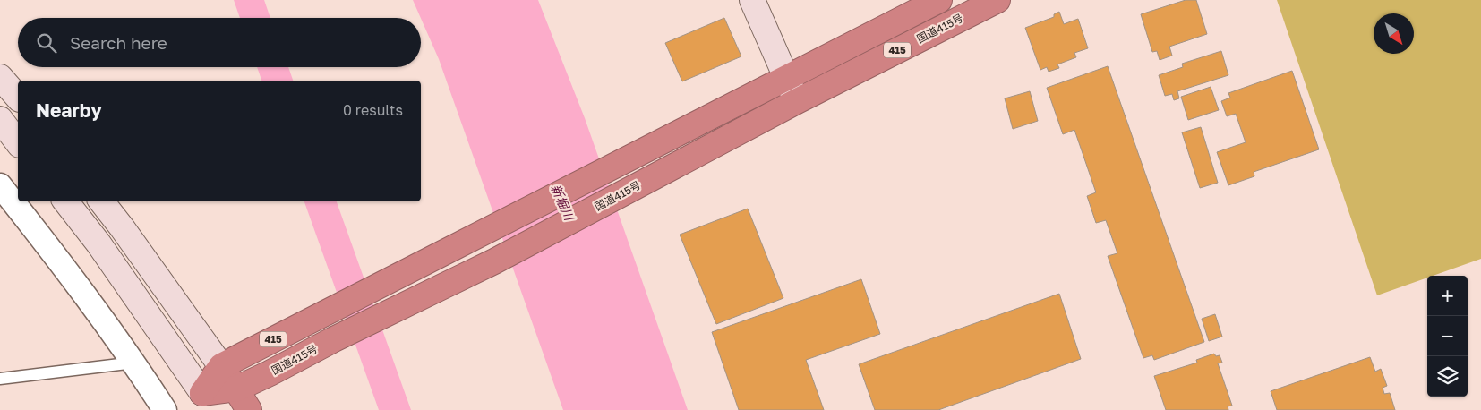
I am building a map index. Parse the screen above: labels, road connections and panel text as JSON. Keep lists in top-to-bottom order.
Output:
{
  "streets": {
    "highway": ["国道415号", "415"]
  },
  "crossings": [
    ["国道415号", "415"]
  ],
  "water": ["新堀川"],
  "north": "bottom right",
  "page": {
    "search": "Search here",
    "heading": ["Nearby", "0 results"],
    "map_buttons": ["+", "−"]
  }
}
